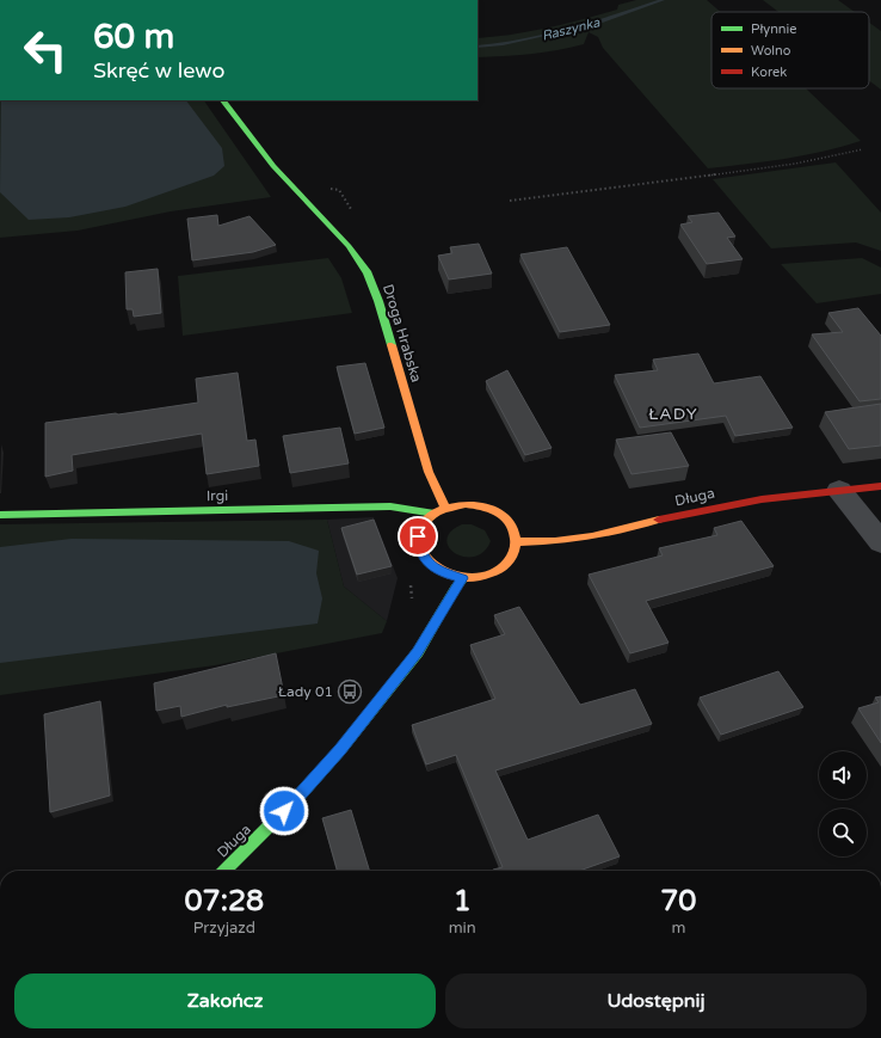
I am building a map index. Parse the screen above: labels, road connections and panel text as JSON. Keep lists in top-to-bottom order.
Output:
{
  "streets": {
    "street": ["Droga Hrabska", "Irgi", "Długa"]
  },
  "crossings": [
    ["Droga Hrabska", "Irgi"],
    ["Droga Hrabska", "Długa"],
    ["Irgi", "Długa"]
  ],
  "districts": ["ŁADY"],
  "water": ["Raszynka"],
  "places": {
    "bus stop": ["Łady 01"]
  },
  "legend": ["Płynnie", "Wolno", "Korek"],
  "page": {
    "turn": ["60 m", "Skręć w lewo"],
    "eta": [
      "07:28",
      "Przyjazd",
      "1",
      "min",
      "70",
      "m"
    ],
    "buttons": ["Zakończ", "Udostępnij"]
  }
}
